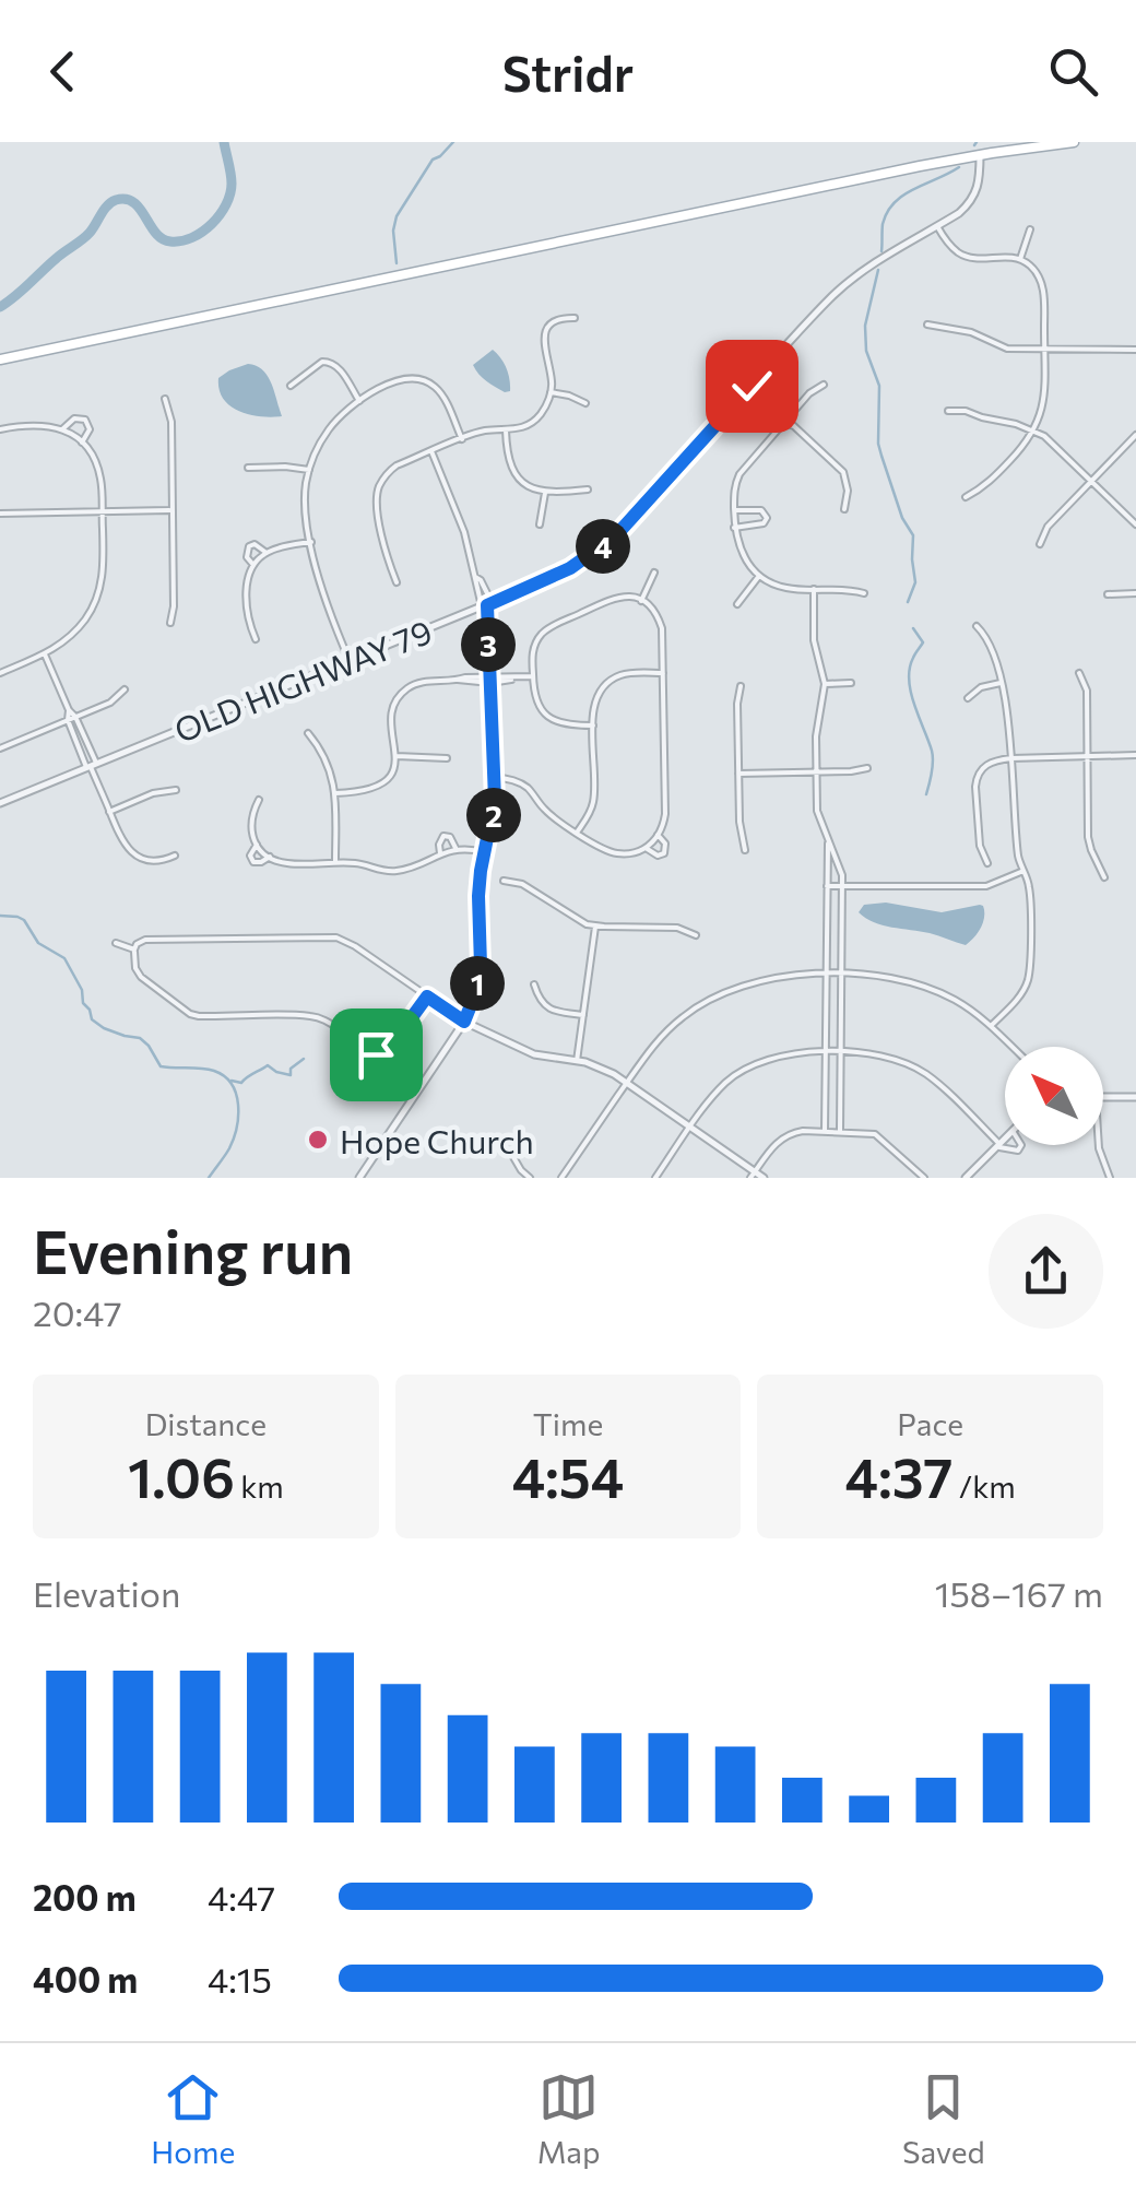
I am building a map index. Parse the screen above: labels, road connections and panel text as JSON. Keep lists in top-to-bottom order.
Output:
{
  "streets": {
    "street": ["OLD HIGHWAY 79"]
  },
  "places": ["Hope Church"],
  "north": "top left",
  "page": {
    "header": "Stridr",
    "pins": [
      "4",
      "3",
      "2",
      "1"
    ],
    "heading": ["Evening run", "20:47"],
    "stats": [
      ["Distance", "1.06 km"],
      ["Time", "4:54"],
      ["Pace", "4:37 /km"]
    ],
    "chart": ["Elevation", "158–167 m"],
    "list": [
      {
        "name": "200 m",
        "note": "4:47"
      },
      {
        "name": "400 m",
        "note": "4:15"
      }
    ],
    "tabs": ["Home", "Map", "Saved"]
  }
}
